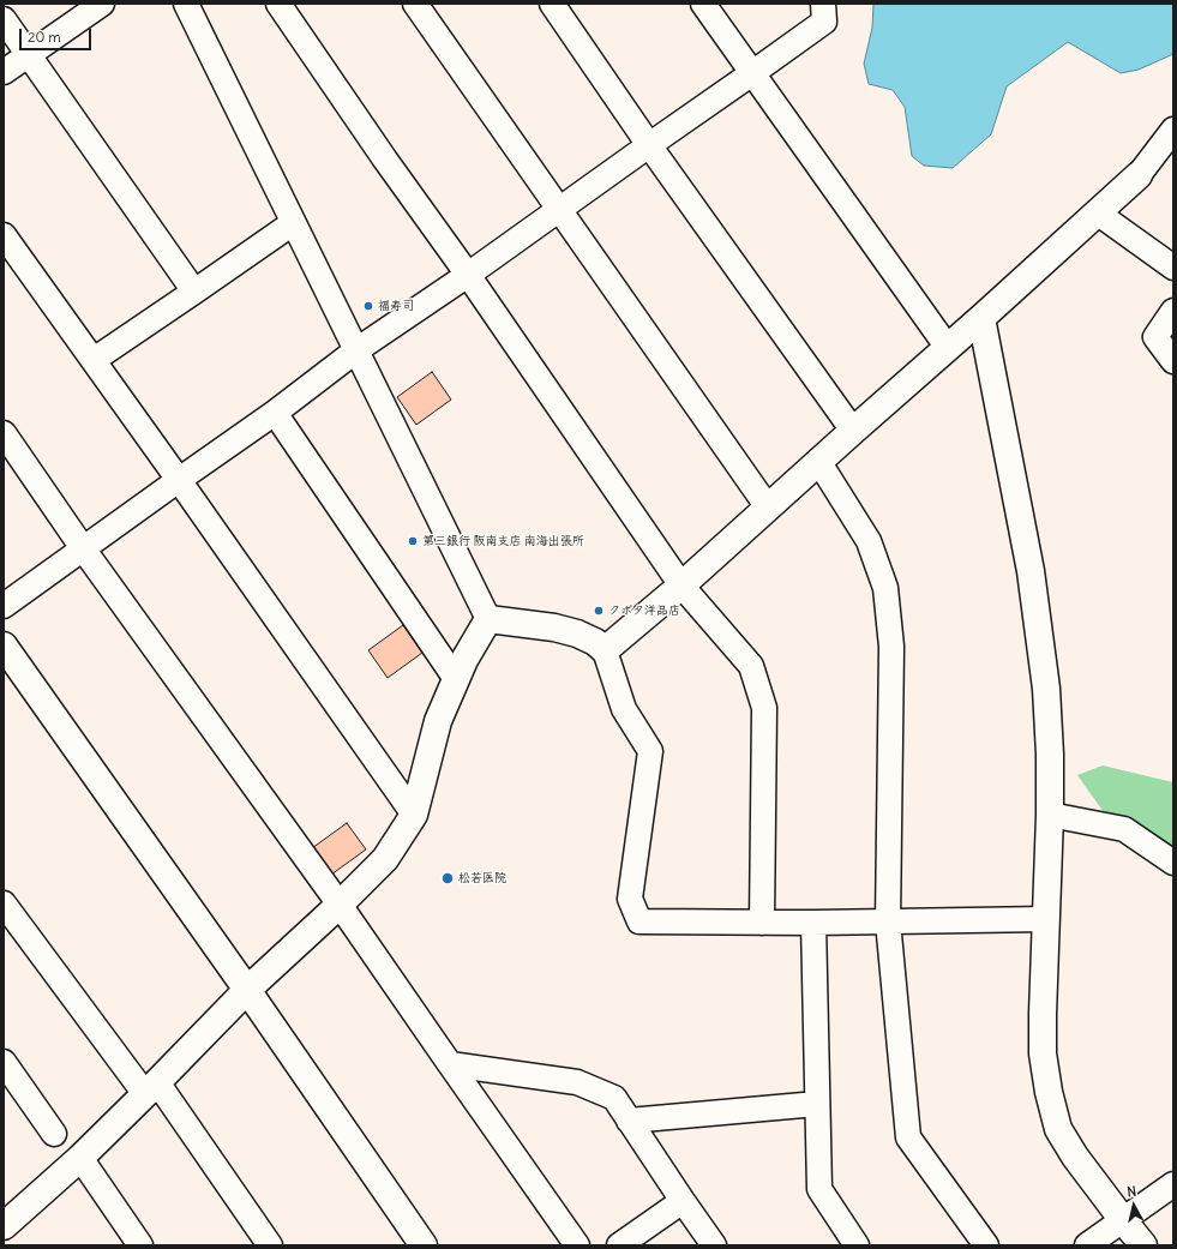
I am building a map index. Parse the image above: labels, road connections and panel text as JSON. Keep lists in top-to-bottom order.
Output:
{
  "places": [
    "福寿司",
    "第三銀行 阪南支店 南海出張所",
    "クボタ洋品店",
    "松若医院"
  ],
  "scale_bar": "20 m",
  "north": "top"
}
